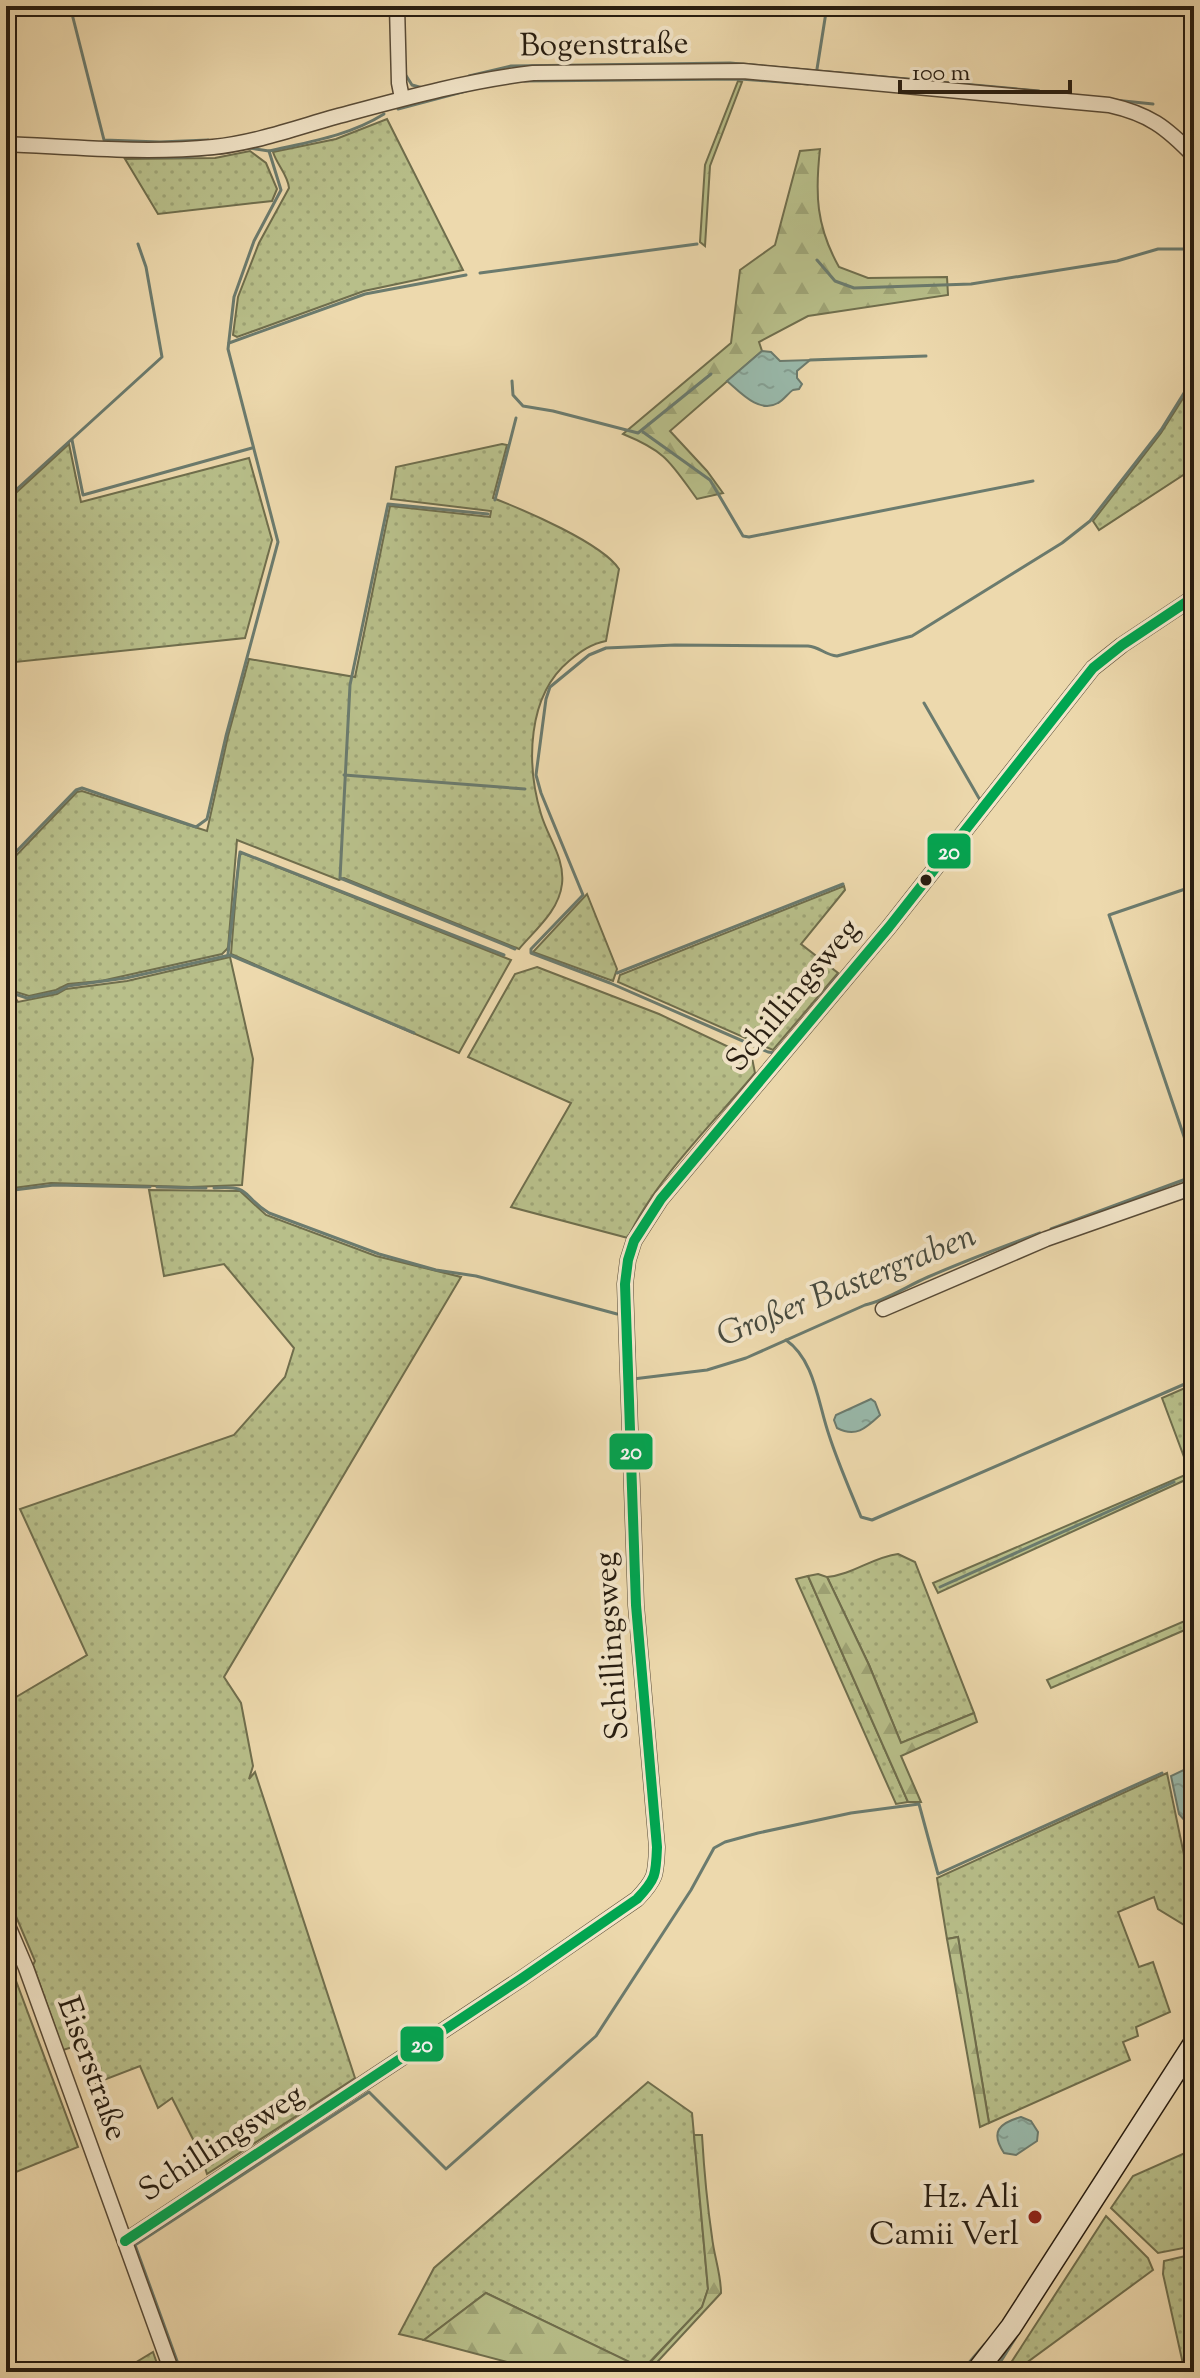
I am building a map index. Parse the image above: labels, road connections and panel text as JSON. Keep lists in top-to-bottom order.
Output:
{
  "streets": {
    "street": ["Bogenstraße", "Schillingsweg", "Eiserstraße"]
  },
  "crossings": [
    ["Schillingsweg", "Eiserstraße"]
  ],
  "water": ["Großer Bastergraben"],
  "places": ["Hz. Ali Camii Verl"],
  "lines": ["transit line 20"],
  "scale_bar": "100 m"
}
